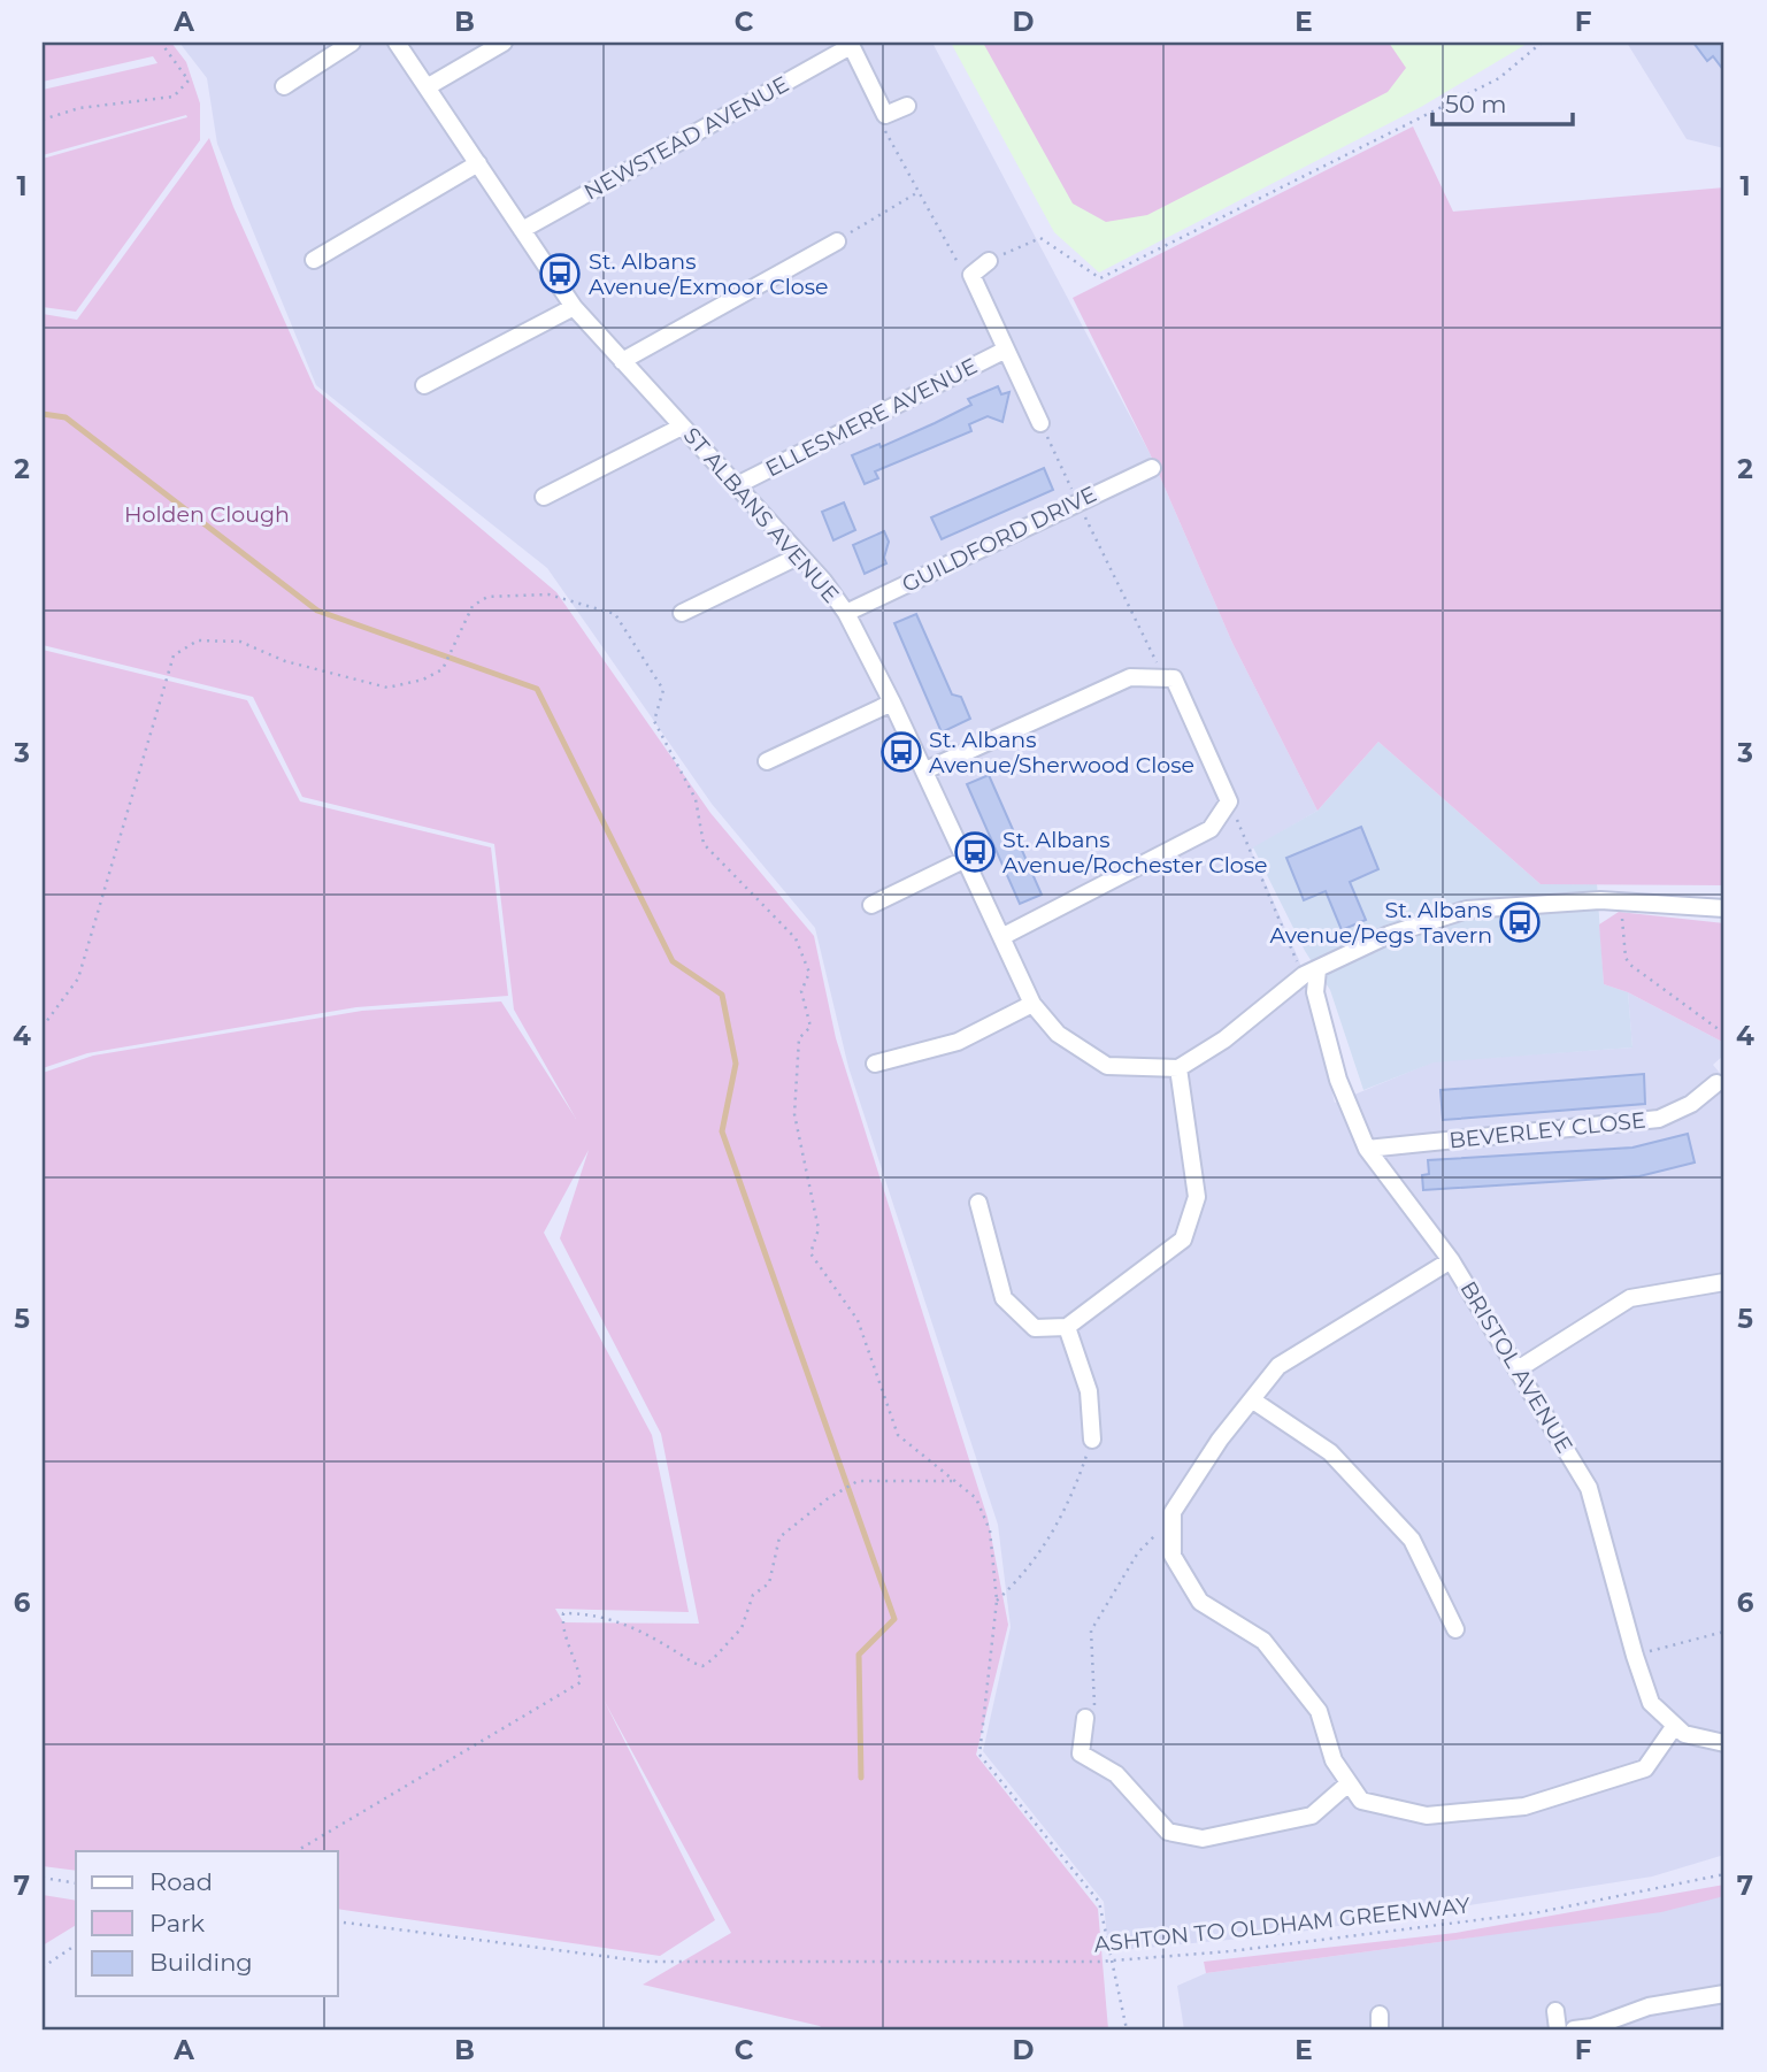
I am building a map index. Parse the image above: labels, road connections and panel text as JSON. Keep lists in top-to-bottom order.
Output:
{
  "streets": {
    "street": [
      "NEWSTEAD AVENUE",
      "ELLESMERE AVENUE",
      "ST ALBANS AVENUE",
      "GUILDFORD DRIVE",
      "BEVERLEY CLOSE",
      "BRISTOL AVENUE"
    ],
    "path": ["ASHTON TO OLDHAM GREENWAY"]
  },
  "crossings": [
    ["NEWSTEAD AVENUE", "ST ALBANS AVENUE"],
    ["ELLESMERE AVENUE", "ST ALBANS AVENUE"],
    ["ST ALBANS AVENUE", "GUILDFORD DRIVE"],
    ["BEVERLEY CLOSE", "BRISTOL AVENUE"]
  ],
  "parks": ["Holden Clough"],
  "places": {
    "bus stop": [
      "St. Albans Avenue/Exmoor Close",
      "St. Albans Avenue/Sherwood Close",
      "St. Albans Avenue/Rochester Close",
      "St. Albans Avenue/Pegs Tavern"
    ]
  },
  "legend": ["Road", "Park", "Building"],
  "scale_bar": "50 m",
  "grid": {
    "columns": [
      "A",
      "B",
      "C",
      "D",
      "E",
      "F"
    ],
    "rows": [
      "1",
      "2",
      "3",
      "4",
      "5",
      "6",
      "7"
    ]
  }
}
